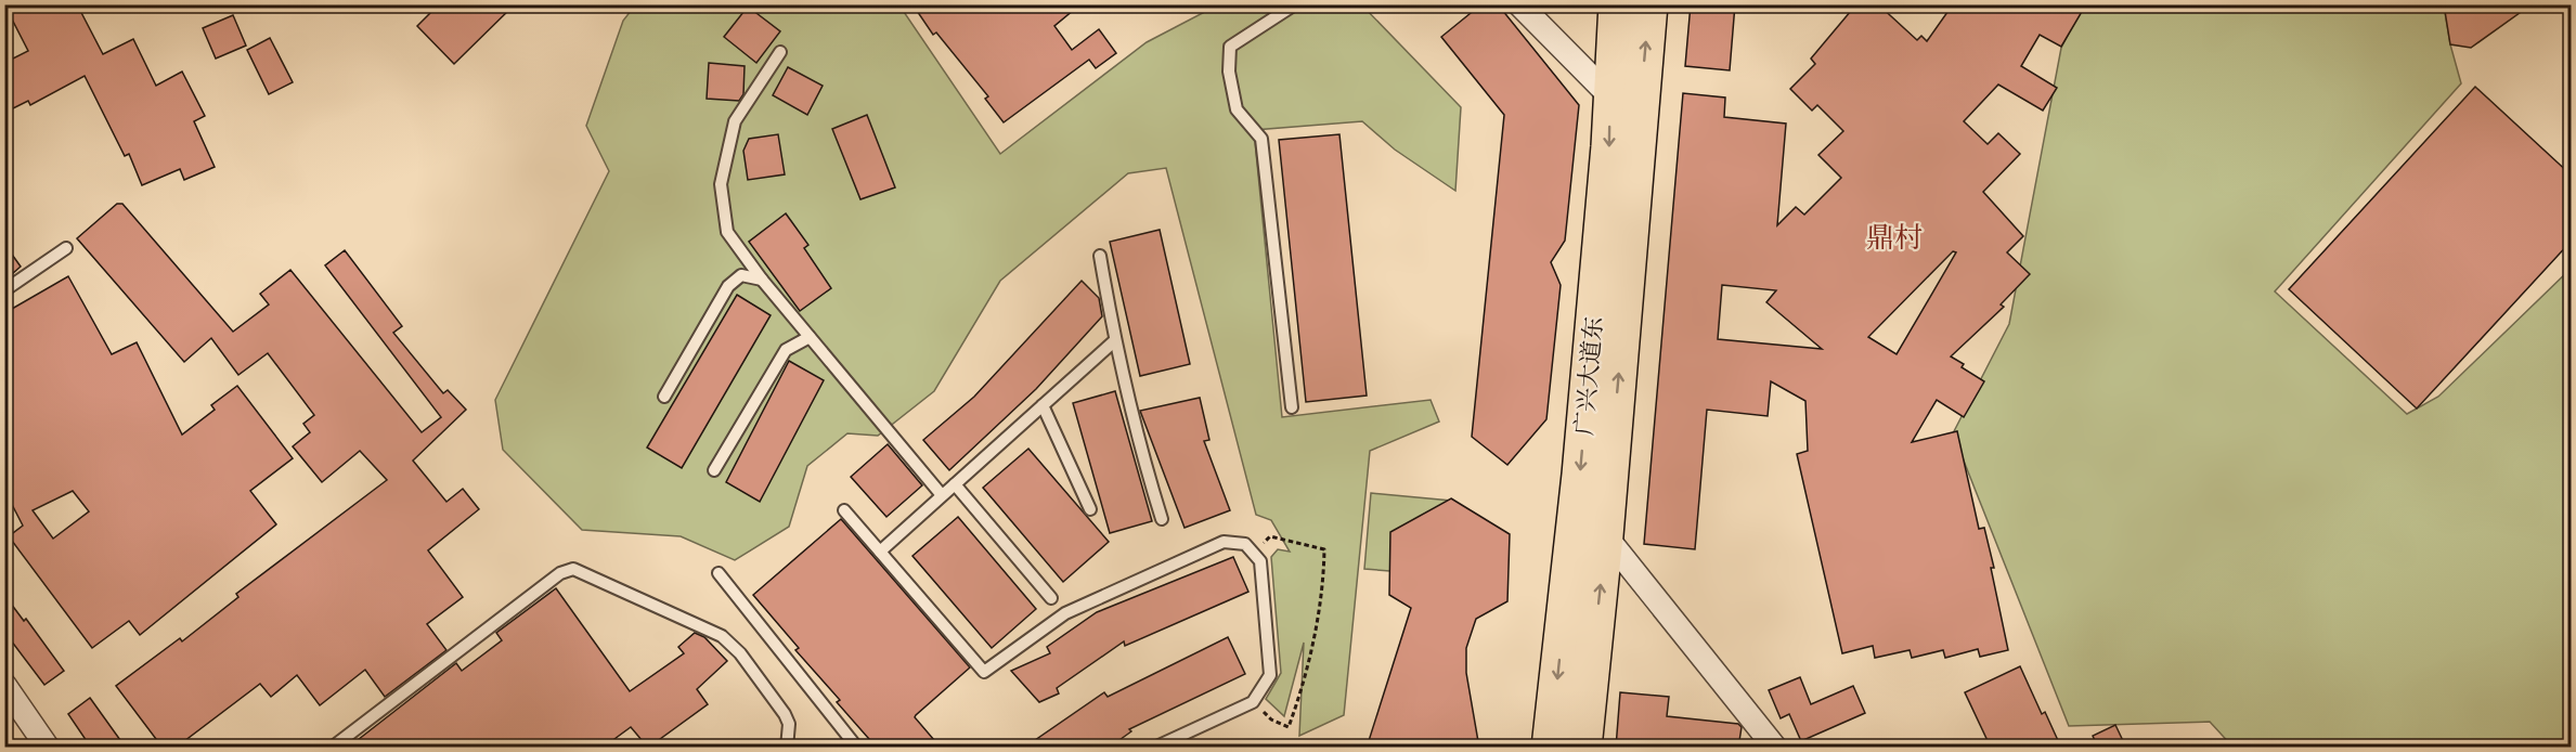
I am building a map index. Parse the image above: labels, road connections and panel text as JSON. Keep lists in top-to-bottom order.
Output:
{
  "streets": {
    "highway": ["广兴大道东"]
  },
  "districts": ["鼎村"]
}
